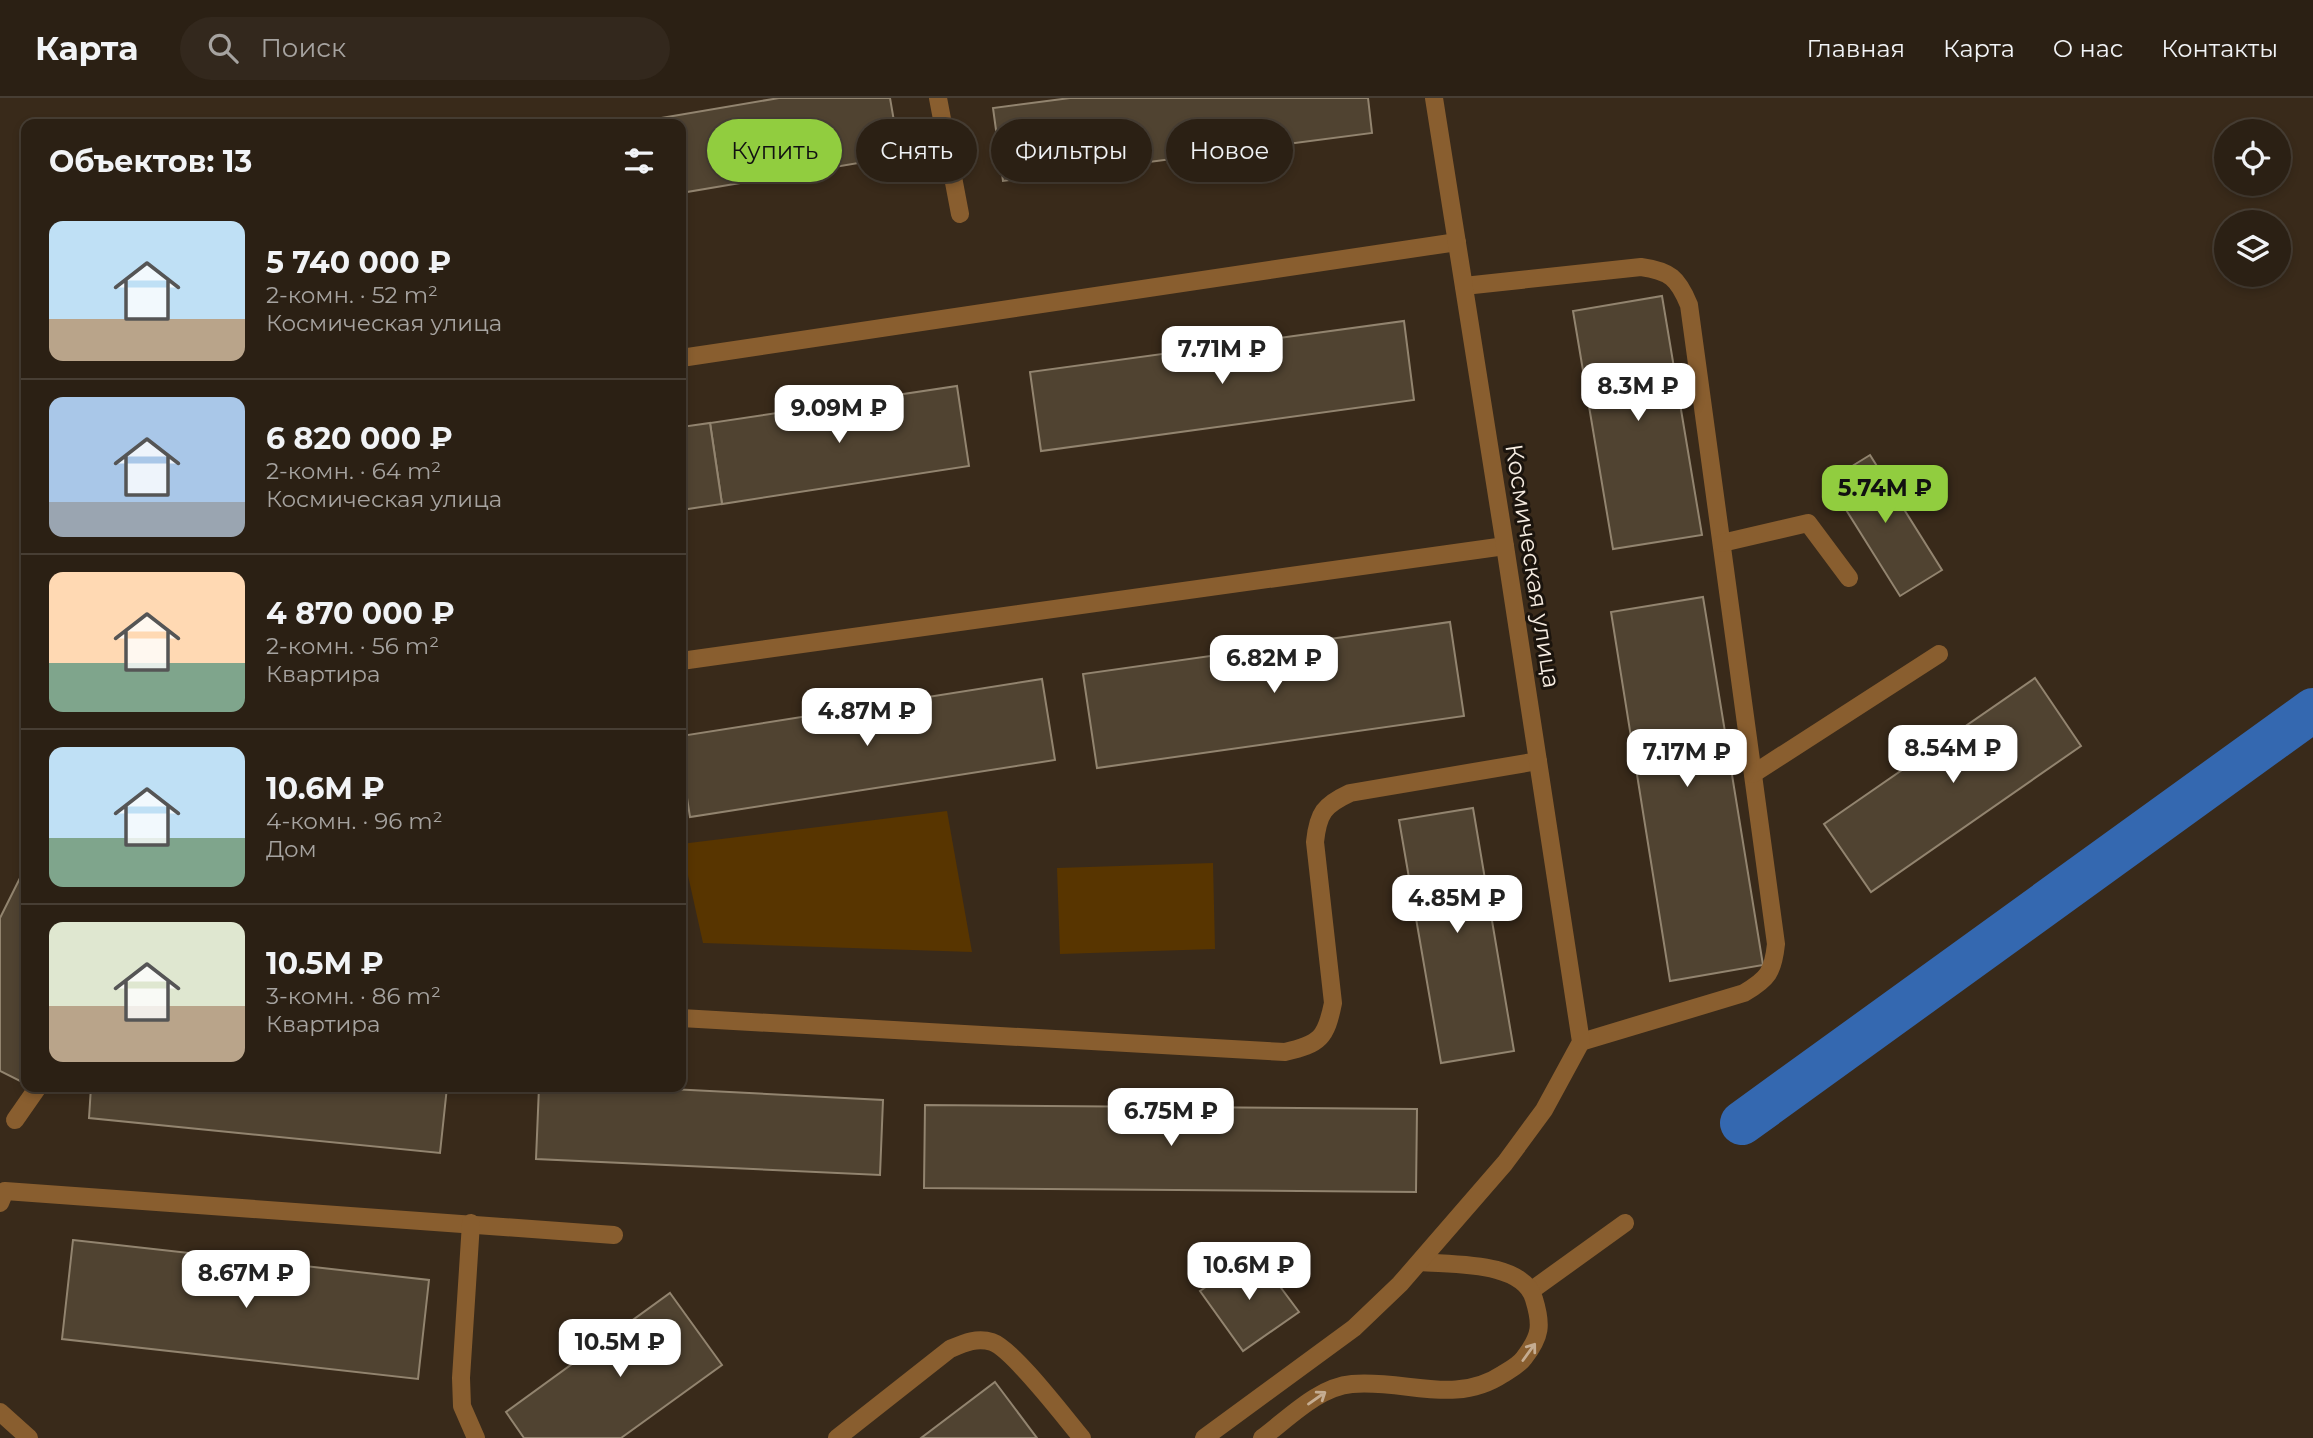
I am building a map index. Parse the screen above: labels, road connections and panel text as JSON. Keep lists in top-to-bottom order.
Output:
{
  "streets": {
    "street": ["Космическая улица"]
  },
  "page": {
    "header": "Карта",
    "search": "Поиск",
    "nav": [
      "Главная",
      "Карта",
      "О нас",
      "Контакты"
    ],
    "chip": [
      "Купить",
      "Снять",
      "Фильтры",
      "Новое"
    ],
    "heading": "Объектов: 13",
    "list": [
      {
        "name": "5 740 000 ₽",
        "note": "2-комн. · 52 m² · Космическая улица"
      },
      {
        "name": "6 820 000 ₽",
        "note": "2-комн. · 64 m² · Космическая улица"
      },
      {
        "name": "4 870 000 ₽",
        "note": "2-комн. · 56 m² · Квартира"
      },
      {
        "name": "10.6M ₽",
        "note": "4-комн. · 96 m² · Дом"
      },
      {
        "name": "10.5M ₽",
        "note": "3-комн. · 86 m² · Квартира"
      }
    ],
    "price": [
      "7.71M ₽",
      "8.3M ₽",
      "9.09M ₽",
      "5.74M ₽",
      "6.82M ₽",
      "4.87M ₽",
      "8.54M ₽",
      "7.17M ₽",
      "4.85M ₽",
      "6.75M ₽",
      "10.6M ₽",
      "8.67M ₽",
      "10.5M ₽"
    ]
  }
}
